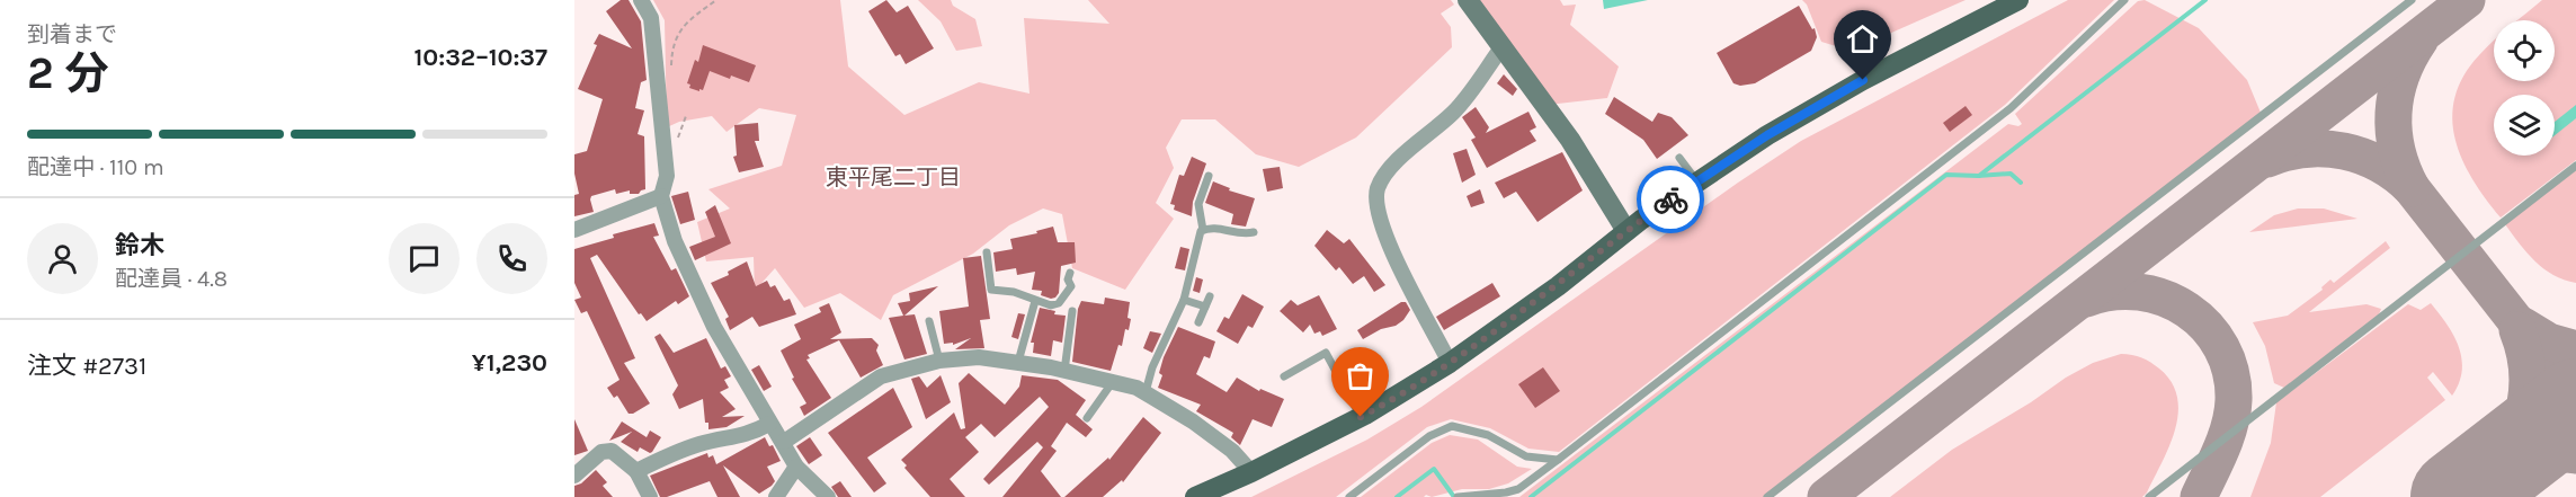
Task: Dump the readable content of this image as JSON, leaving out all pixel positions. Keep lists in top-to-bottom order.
{
  "districts": ["東平尾二丁目"],
  "page": {
    "heading": ["2 分", "到着まで", "10:32–10:37"],
    "panel": [
      "鈴木",
      "配達員 · 4.8",
      "注文 #2731",
      "¥1,230"
    ],
    "bar": "配達中 · 110 m"
  }
}
